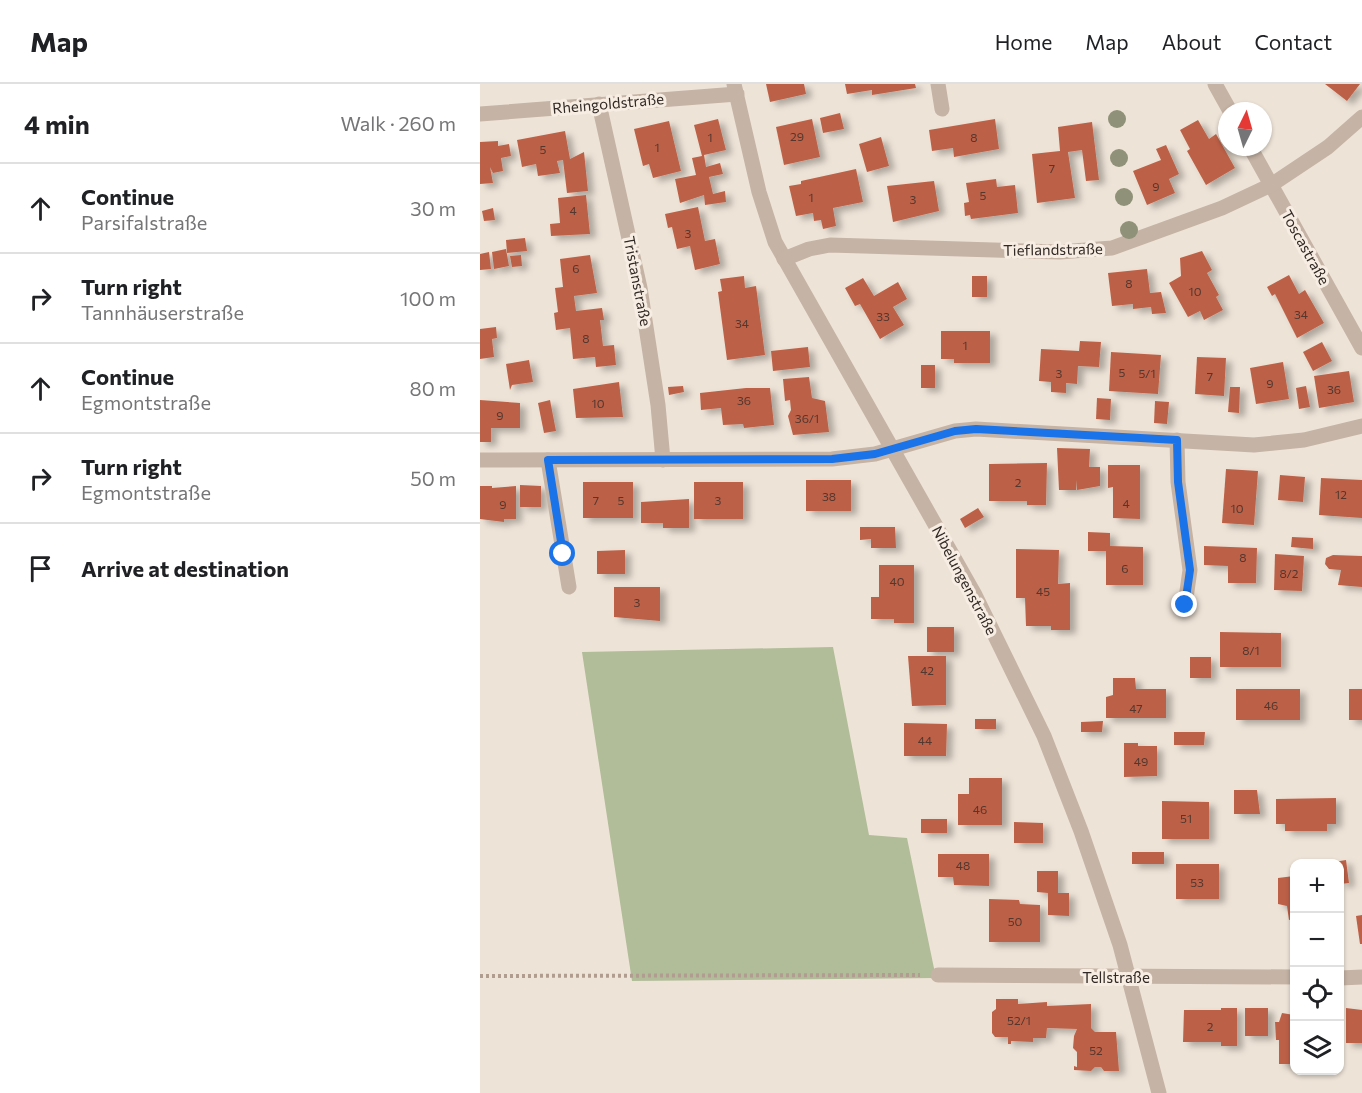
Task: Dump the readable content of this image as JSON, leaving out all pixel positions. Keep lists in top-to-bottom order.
{
  "streets": {
    "street": [
      "Rheingoldstraße",
      "Toscastraße",
      "Tieflandstraße",
      "Tristanstraße",
      "Nibelungenstraße",
      "Tellstraße"
    ]
  },
  "crossings": [
    ["Rheingoldstraße", "Tristanstraße"],
    ["Rheingoldstraße", "Nibelungenstraße"],
    ["Toscastraße", "Tieflandstraße"],
    ["Tieflandstraße", "Nibelungenstraße"],
    ["Nibelungenstraße", "Tellstraße"]
  ],
  "house_numbers": [
    "29",
    "1",
    "8",
    "1",
    "5",
    "7",
    "9",
    "5",
    "1",
    "3",
    "4",
    "3",
    "6",
    "8",
    "10",
    "34",
    "33",
    "34",
    "8",
    "1",
    "5",
    "3",
    "5/1",
    "7",
    "9",
    "36",
    "36",
    "10",
    "9",
    "36/1",
    "2",
    "12",
    "38",
    "7",
    "5",
    "3",
    "4",
    "9",
    "10",
    "8",
    "6",
    "8/2",
    "40",
    "45",
    "3",
    "8/1",
    "42",
    "46",
    "47",
    "44",
    "49",
    "46",
    "51",
    "48",
    "53",
    "50",
    "52/1",
    "2",
    "52"
  ],
  "north": "top",
  "page": {
    "header": "Map",
    "nav": [
      "Home",
      "Map",
      "About",
      "Contact"
    ],
    "heading": ["4 min", "Walk · 260 m"],
    "list": [
      ["Continue", "Parsifalstraße", "30 m"],
      ["Turn right", "Tannhäuserstraße", "100 m"],
      ["Continue", "Egmontstraße", "80 m"],
      ["Turn right", "Egmontstraße", "50 m"],
      "Arrive at destination"
    ],
    "map_buttons": ["+", "−"]
  }
}
